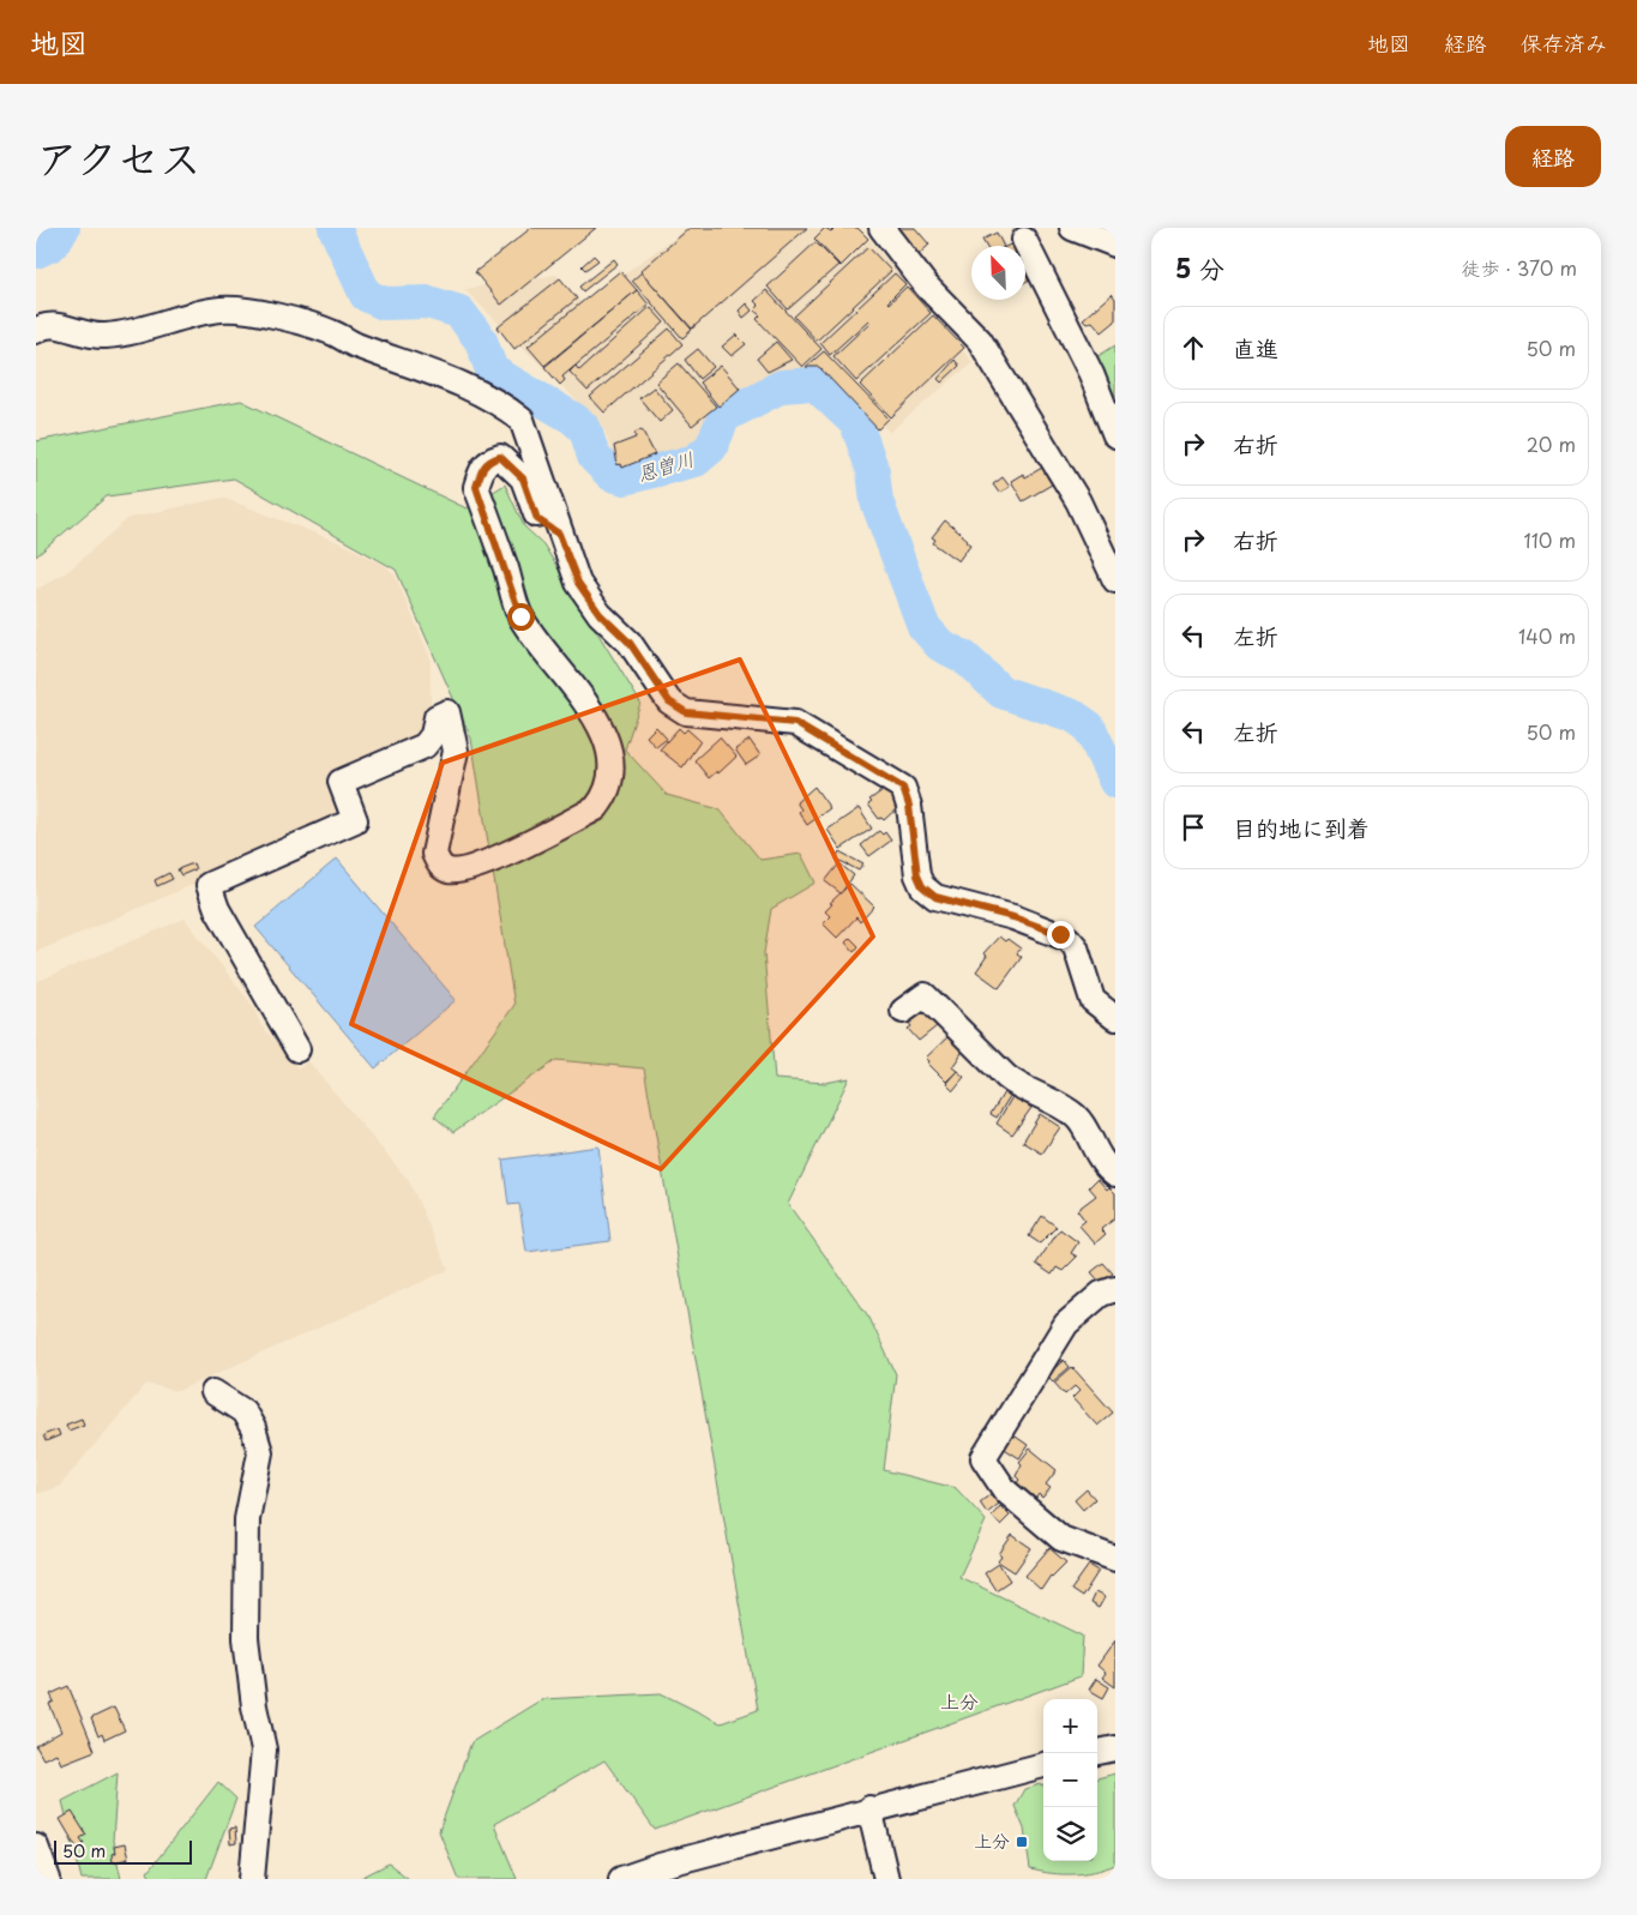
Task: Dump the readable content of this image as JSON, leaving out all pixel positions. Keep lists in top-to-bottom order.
{
  "districts": ["上分"],
  "water": ["恩曽川"],
  "places": {
    "transit": ["上分"]
  },
  "scale_bar": "50 m",
  "north": "top left",
  "page": {
    "header": "地図",
    "nav": ["地図", "経路", "保存済み"],
    "title": "アクセス",
    "buttons": "経路",
    "heading": ["5 分", "徒歩 · 370 m"],
    "list": [
      ["直進", "50 m"],
      ["右折", "20 m"],
      ["右折", "110 m"],
      ["左折", "140 m"],
      ["左折", "50 m"],
      "目的地に到着"
    ],
    "map_buttons": ["+", "−"],
    "scale": "50 m"
  }
}
